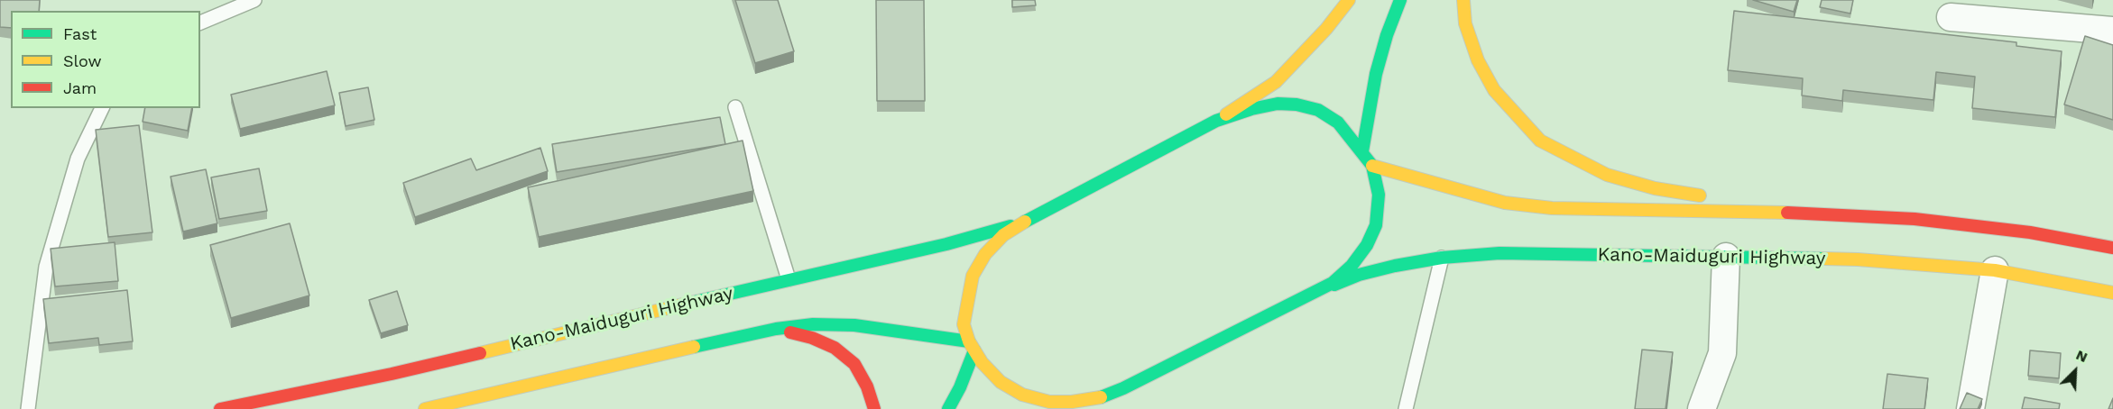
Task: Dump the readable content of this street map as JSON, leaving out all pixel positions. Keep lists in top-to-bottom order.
{
  "streets": {
    "main road": ["Kano-Maiduguri Highway"]
  },
  "legend": ["Fast", "Slow", "Jam"],
  "north": "top right"
}
